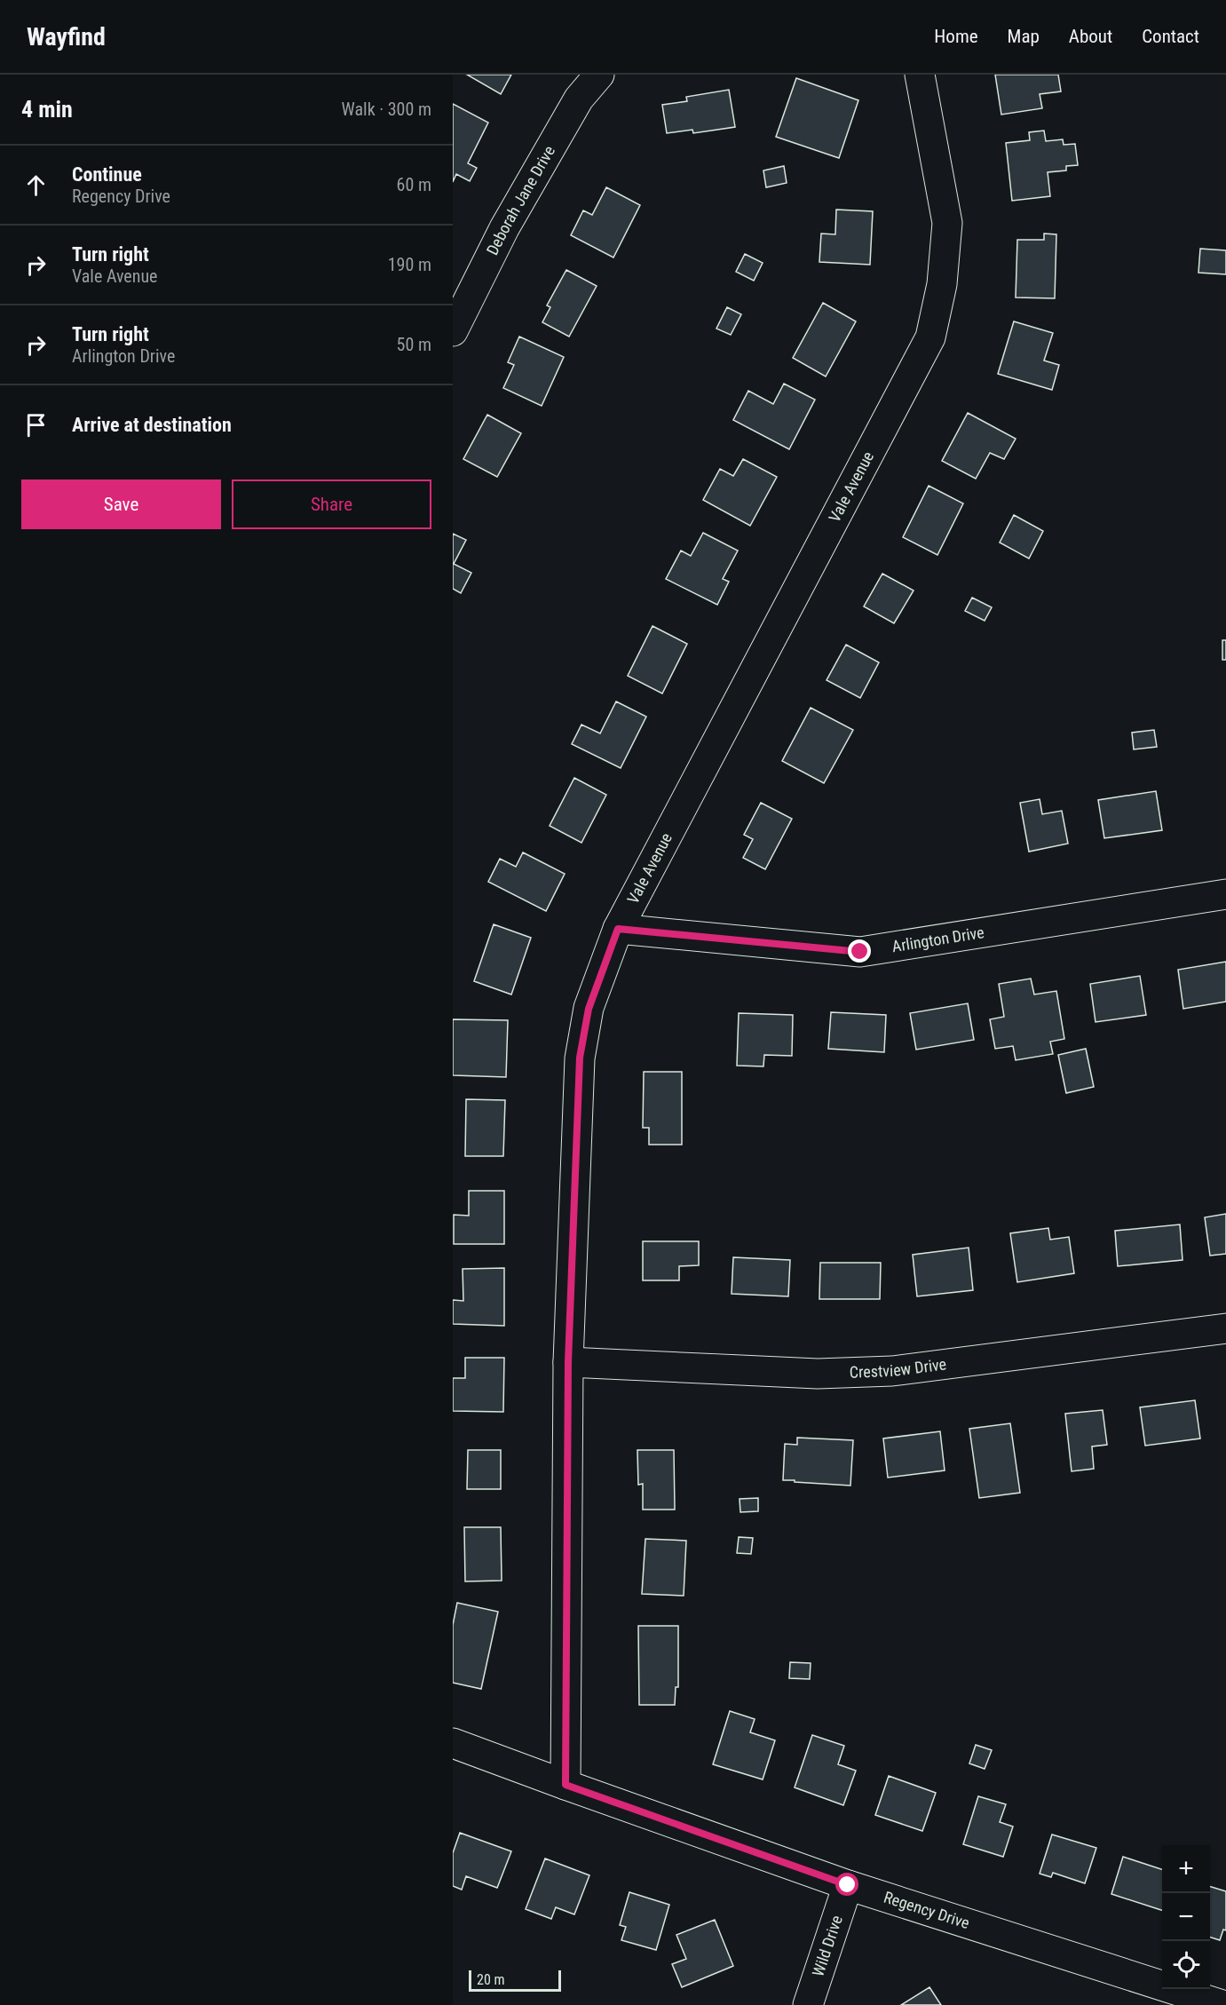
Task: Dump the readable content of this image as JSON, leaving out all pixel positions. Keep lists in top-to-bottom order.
{
  "streets": {
    "street": [
      "Deborah Jane Drive",
      "Vale Avenue",
      "Arlington Drive",
      "Crestview Drive",
      "Regency Drive",
      "Wild Drive"
    ]
  },
  "crossings": [
    ["Vale Avenue", "Arlington Drive"],
    ["Vale Avenue", "Crestview Drive"],
    ["Vale Avenue", "Regency Drive"],
    ["Regency Drive", "Wild Drive"]
  ],
  "scale_bar": "20 m",
  "page": {
    "header": "Wayfind",
    "nav": [
      "Home",
      "Map",
      "About",
      "Contact"
    ],
    "heading": ["4 min", "Walk · 300 m"],
    "list": [
      ["Continue", "Regency Drive", "60 m"],
      ["Turn right", "Vale Avenue", "190 m"],
      ["Turn right", "Arlington Drive", "50 m"],
      "Arrive at destination"
    ],
    "buttons": ["Save", "Share"],
    "map_buttons": ["+", "−"],
    "scale": "20 m"
  }
}
